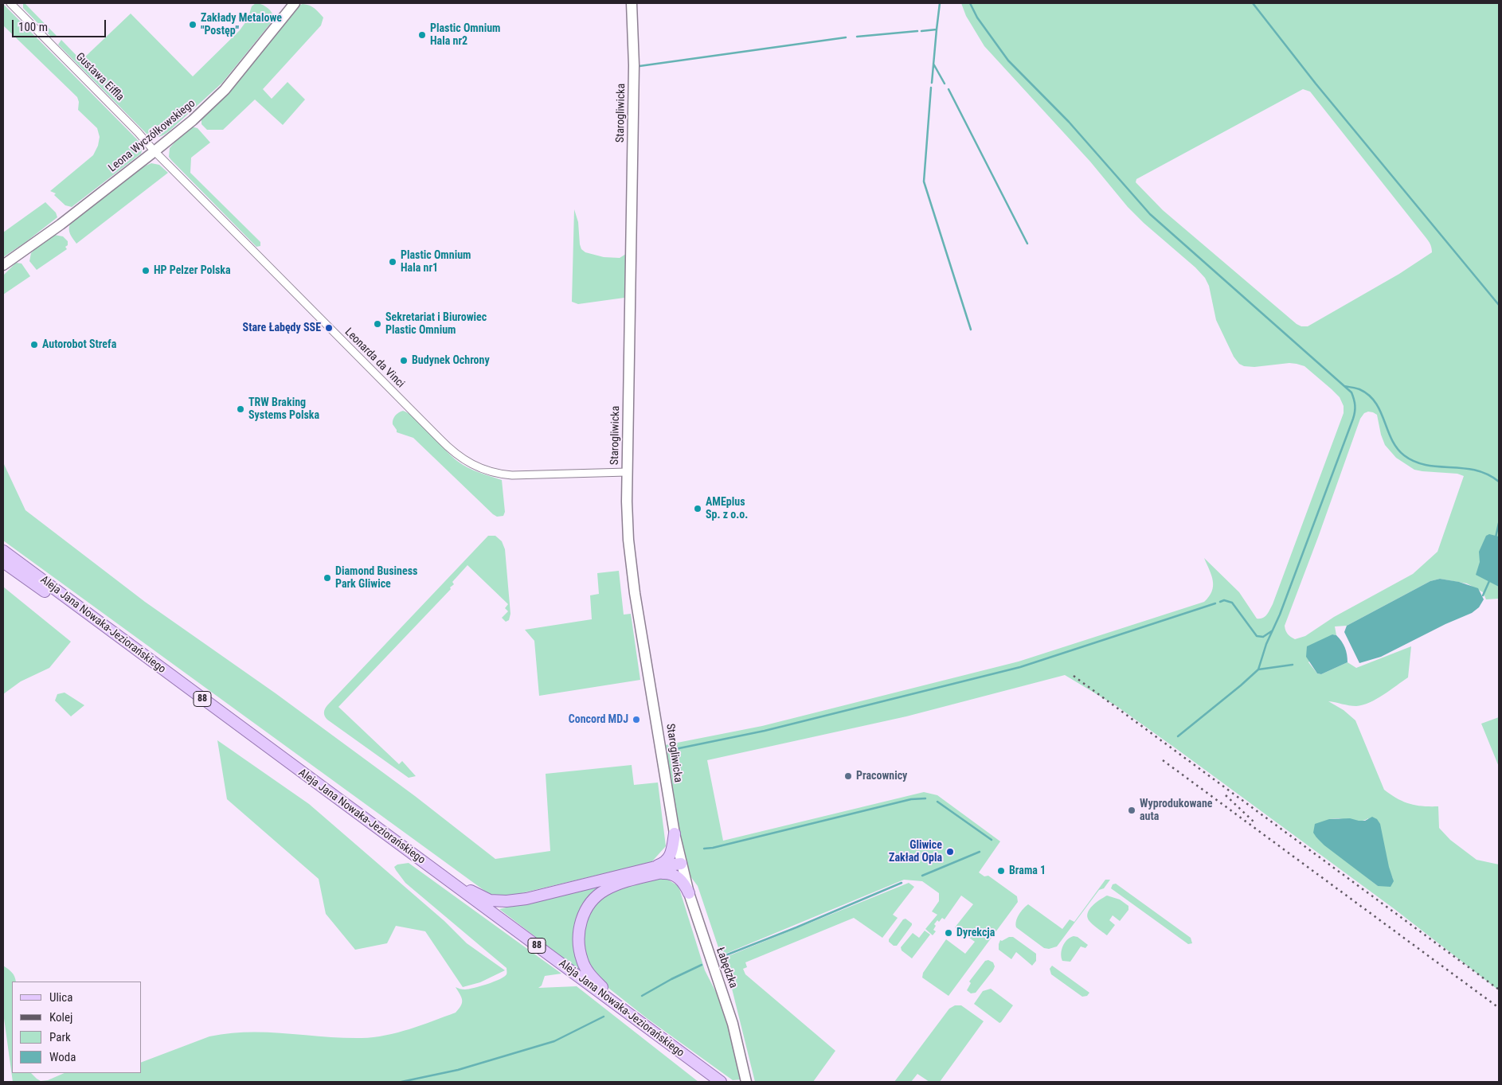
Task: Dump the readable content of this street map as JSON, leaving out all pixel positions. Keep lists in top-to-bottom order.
{
  "streets": {
    "main road": ["Aleja Jana Nowaka-Jeziorańskiego", "88"],
    "street": [
      "Gustawa Eiffla",
      "Starogliwicka",
      "Leona Wyczółkowskiego",
      "Leonarda da Vinci",
      "Łabędzka"
    ]
  },
  "crossings": [
    ["Gustawa Eiffla", "Leona Wyczółkowskiego"],
    ["Gustawa Eiffla", "Leonarda da Vinci"],
    ["Starogliwicka", "Leonarda da Vinci"],
    ["Starogliwicka", "Łabędzka"],
    ["Leona Wyczółkowskiego", "Leonarda da Vinci"]
  ],
  "places": [
    "Zakłady Metalowe \"Postęp\"",
    "Plastic Omnium Hala nr2",
    "Plastic Omnium Hala nr1",
    "HP Pelzer Polska",
    "Sekretariat i Biurowiec Plastic Omnium",
    "Stare Łabędy SSE",
    "Autorobot Strefa",
    "Budynek Ochrony",
    "TRW Braking Systems Polska",
    "AMEplus Sp. z o.o.",
    "Diamond Business Park Gliwice",
    "Concord MDJ",
    "Pracownicy",
    "Wyprodukowane auta",
    "Gliwice Zakład Opla",
    "Brama 1",
    "Dyrekcja"
  ],
  "legend": [
    "Ulica",
    "Kolej",
    "Park",
    "Woda"
  ],
  "scale_bar": "100 m"
}
